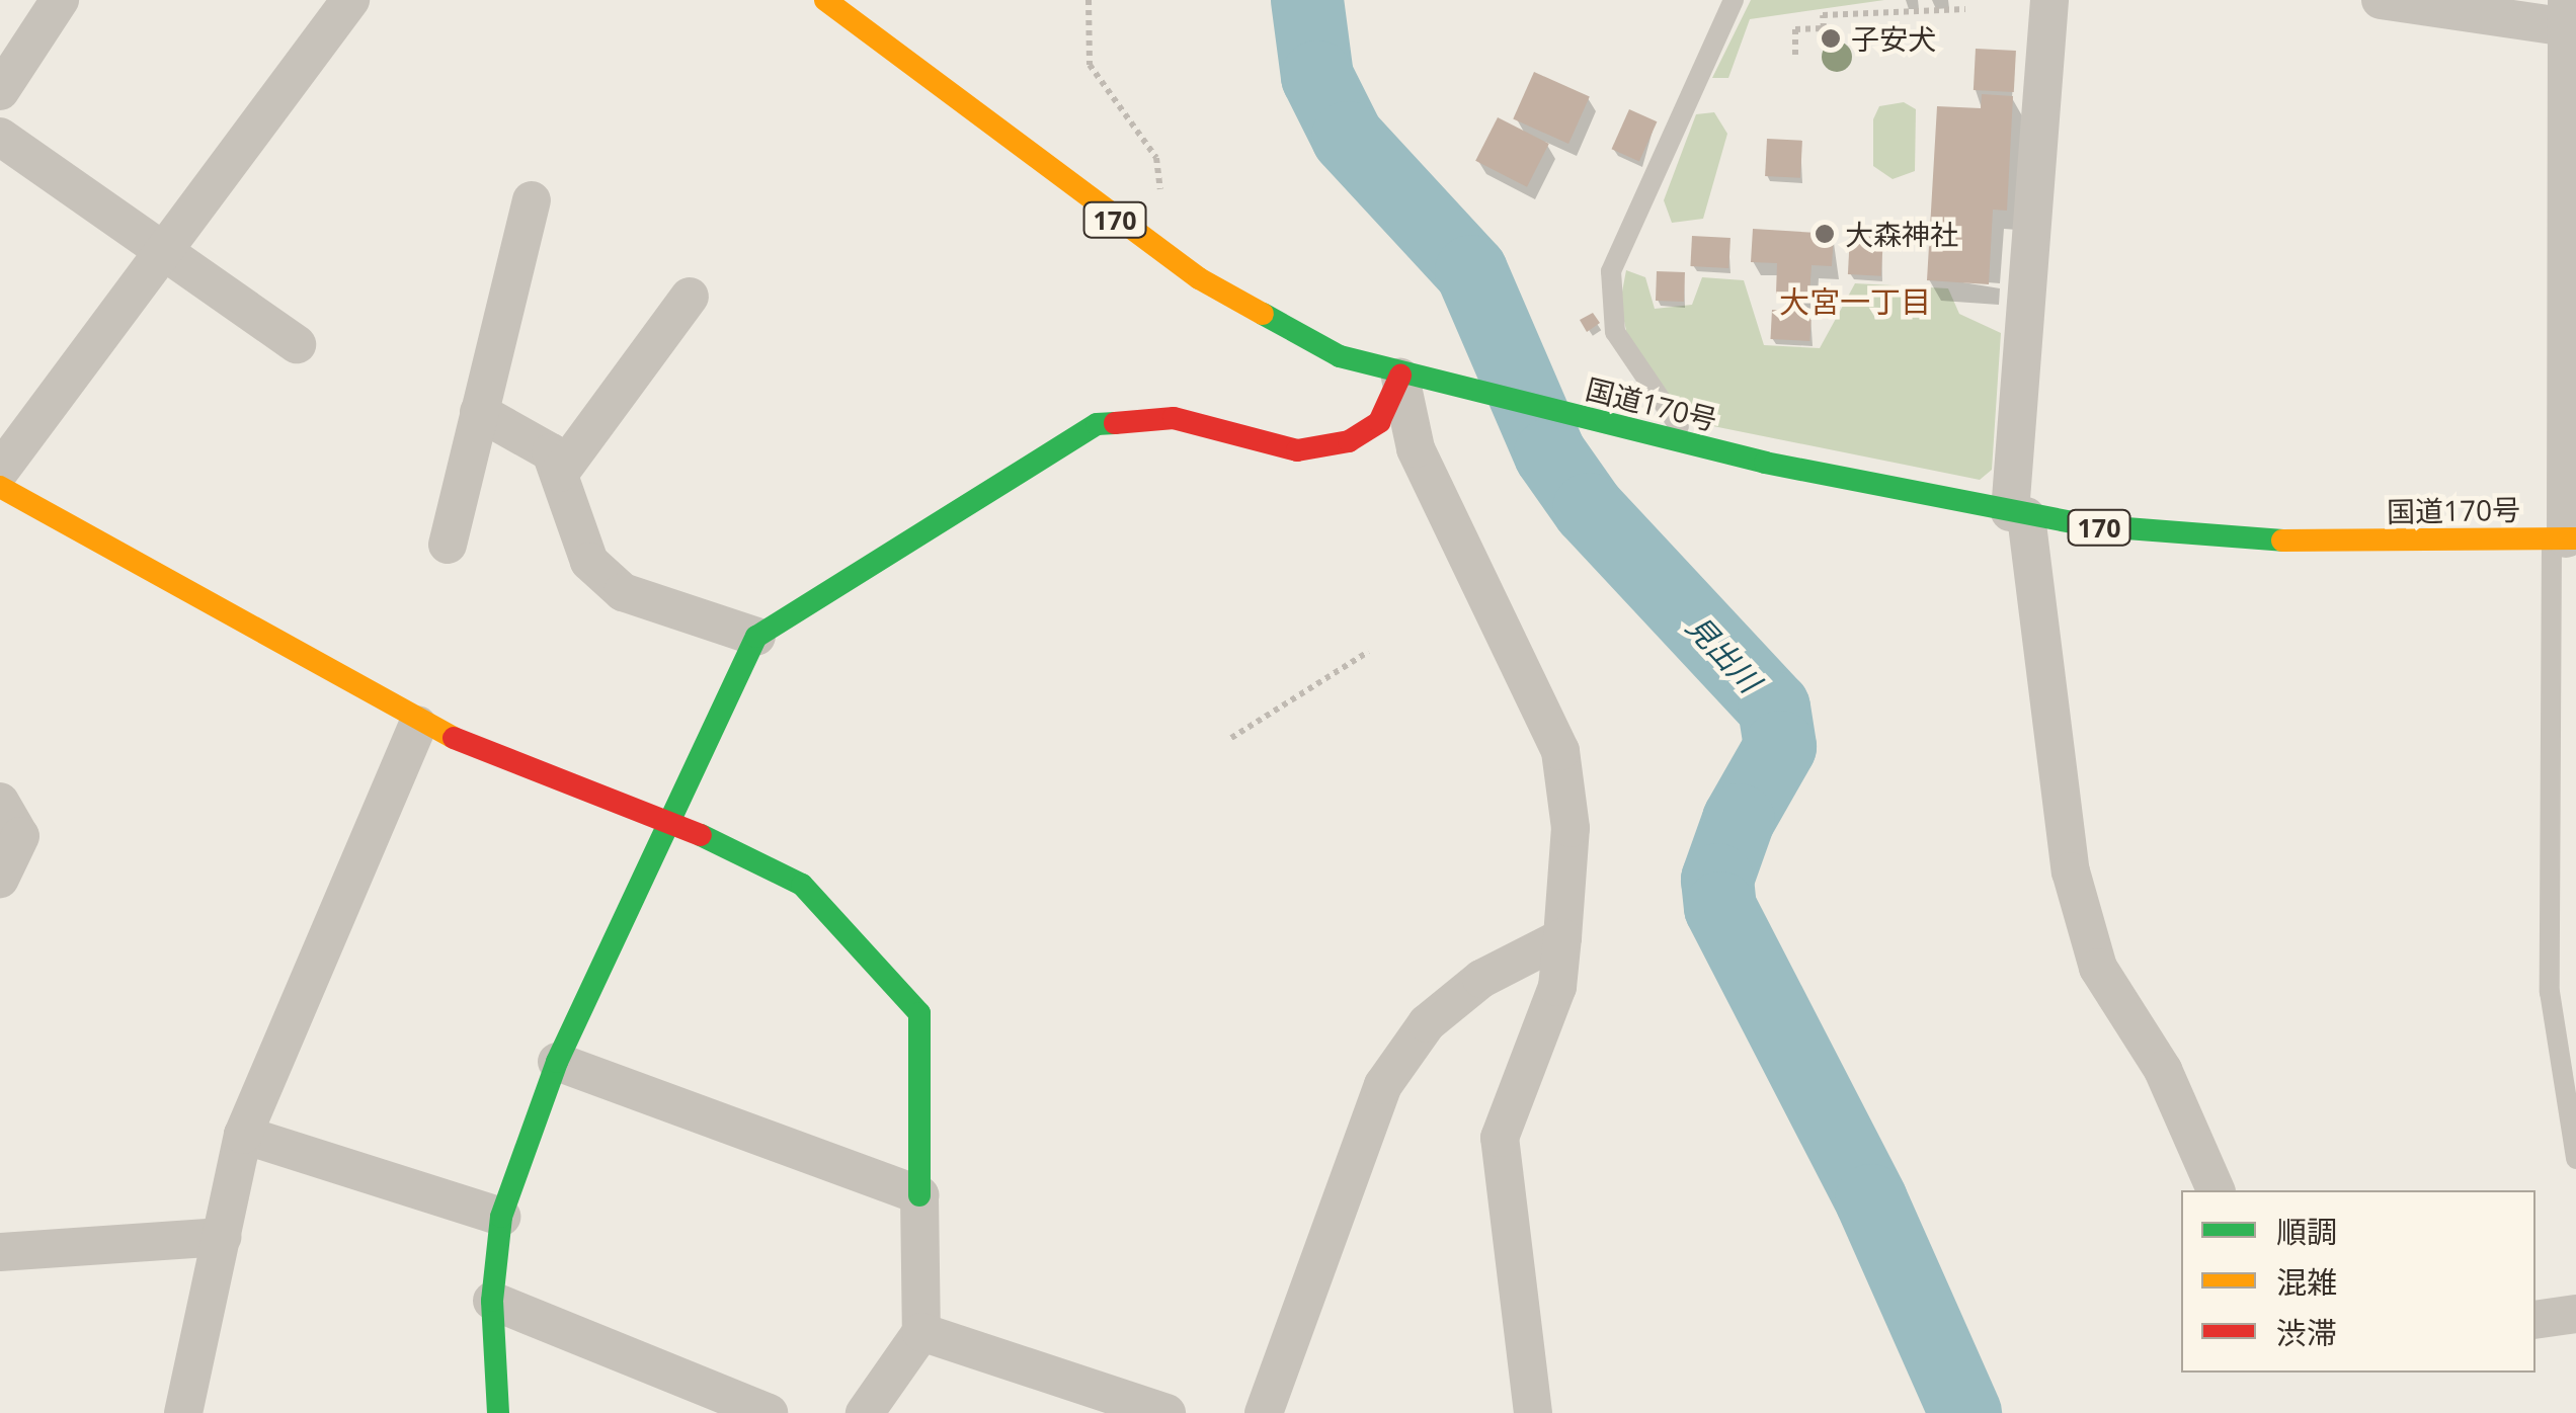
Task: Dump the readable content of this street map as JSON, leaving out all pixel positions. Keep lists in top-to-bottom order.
{
  "streets": {
    "main road": ["170", "国道170号"]
  },
  "districts": ["大宮一丁目"],
  "water": ["見出川"],
  "places": ["子安犬", "大森神社"],
  "legend": ["順調", "混雑", "渋滞"]
}
